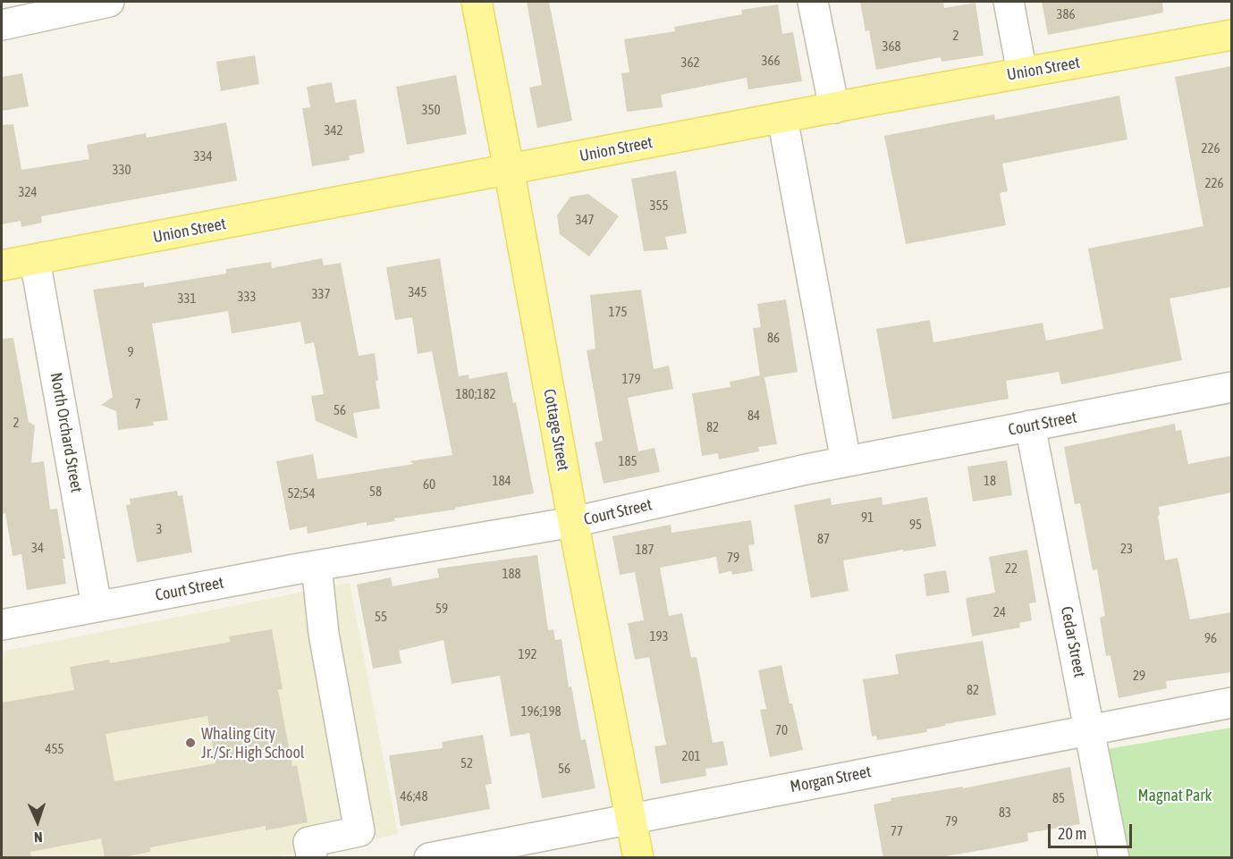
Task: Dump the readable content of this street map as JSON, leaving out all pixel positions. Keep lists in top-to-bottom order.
{
  "streets": {
    "main road": ["Union Street", "Cottage Street"],
    "street": [
      "Court Street",
      "North Orchard Street",
      "Cedar Street",
      "Morgan Street"
    ]
  },
  "crossings": [
    ["Union Street", "Cottage Street"],
    ["Union Street", "North Orchard Street"],
    ["Court Street", "Cottage Street"],
    ["Court Street", "North Orchard Street"],
    ["Court Street", "Cedar Street"],
    ["Cottage Street", "Morgan Street"],
    ["Cedar Street", "Morgan Street"]
  ],
  "parks": ["Magnat Park"],
  "places": ["Whaling City Jr./Sr. High School"],
  "house_numbers": [
    "386",
    "2",
    "368",
    "366",
    "362",
    "350",
    "342",
    "226",
    "334",
    "330",
    "226",
    "324",
    "355",
    "347",
    "345",
    "337",
    "333",
    "331",
    "175",
    "86",
    "9",
    "179",
    "180;182",
    "7",
    "56",
    "84",
    "2",
    "82",
    "185",
    "184",
    "18",
    "60",
    "58",
    "52;54",
    "91",
    "95",
    "3",
    "87",
    "34",
    "23",
    "187",
    "79",
    "22",
    "188",
    "59",
    "24",
    "55",
    "193",
    "96",
    "192",
    "29",
    "82",
    "196;198",
    "70",
    "455",
    "201",
    "52",
    "56",
    "46;48",
    "85",
    "83",
    "79",
    "77"
  ],
  "scale_bar": "20 m",
  "north": "bottom"
}
